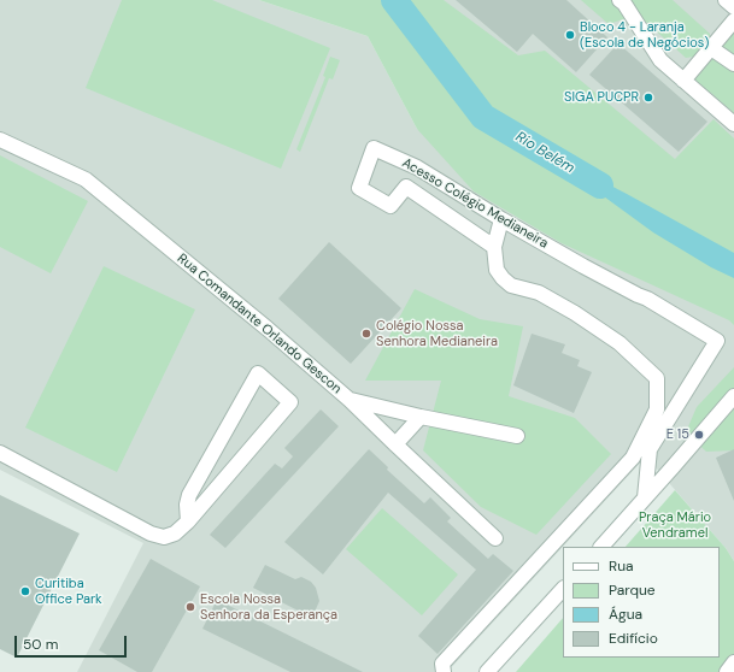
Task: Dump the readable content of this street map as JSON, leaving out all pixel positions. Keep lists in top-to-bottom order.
{
  "streets": {
    "street": ["Acesso Colégio Medianeira", "Rua Comandante Orlando Gescon"]
  },
  "water": ["Rio Belém"],
  "parks": ["Praça Mário Vendramel"],
  "places": [
    "Bloco 4 - Laranja (Escola de Negócios)",
    "SIGA PUCPR",
    "Colégio Nossa Senhora Medianeira",
    "E 15",
    "Curitiba Office Park",
    "Escola Nossa Senhora da Esperança"
  ],
  "legend": [
    "Rua",
    "Parque",
    "Água",
    "Edifício"
  ],
  "scale_bar": "50 m"
}
